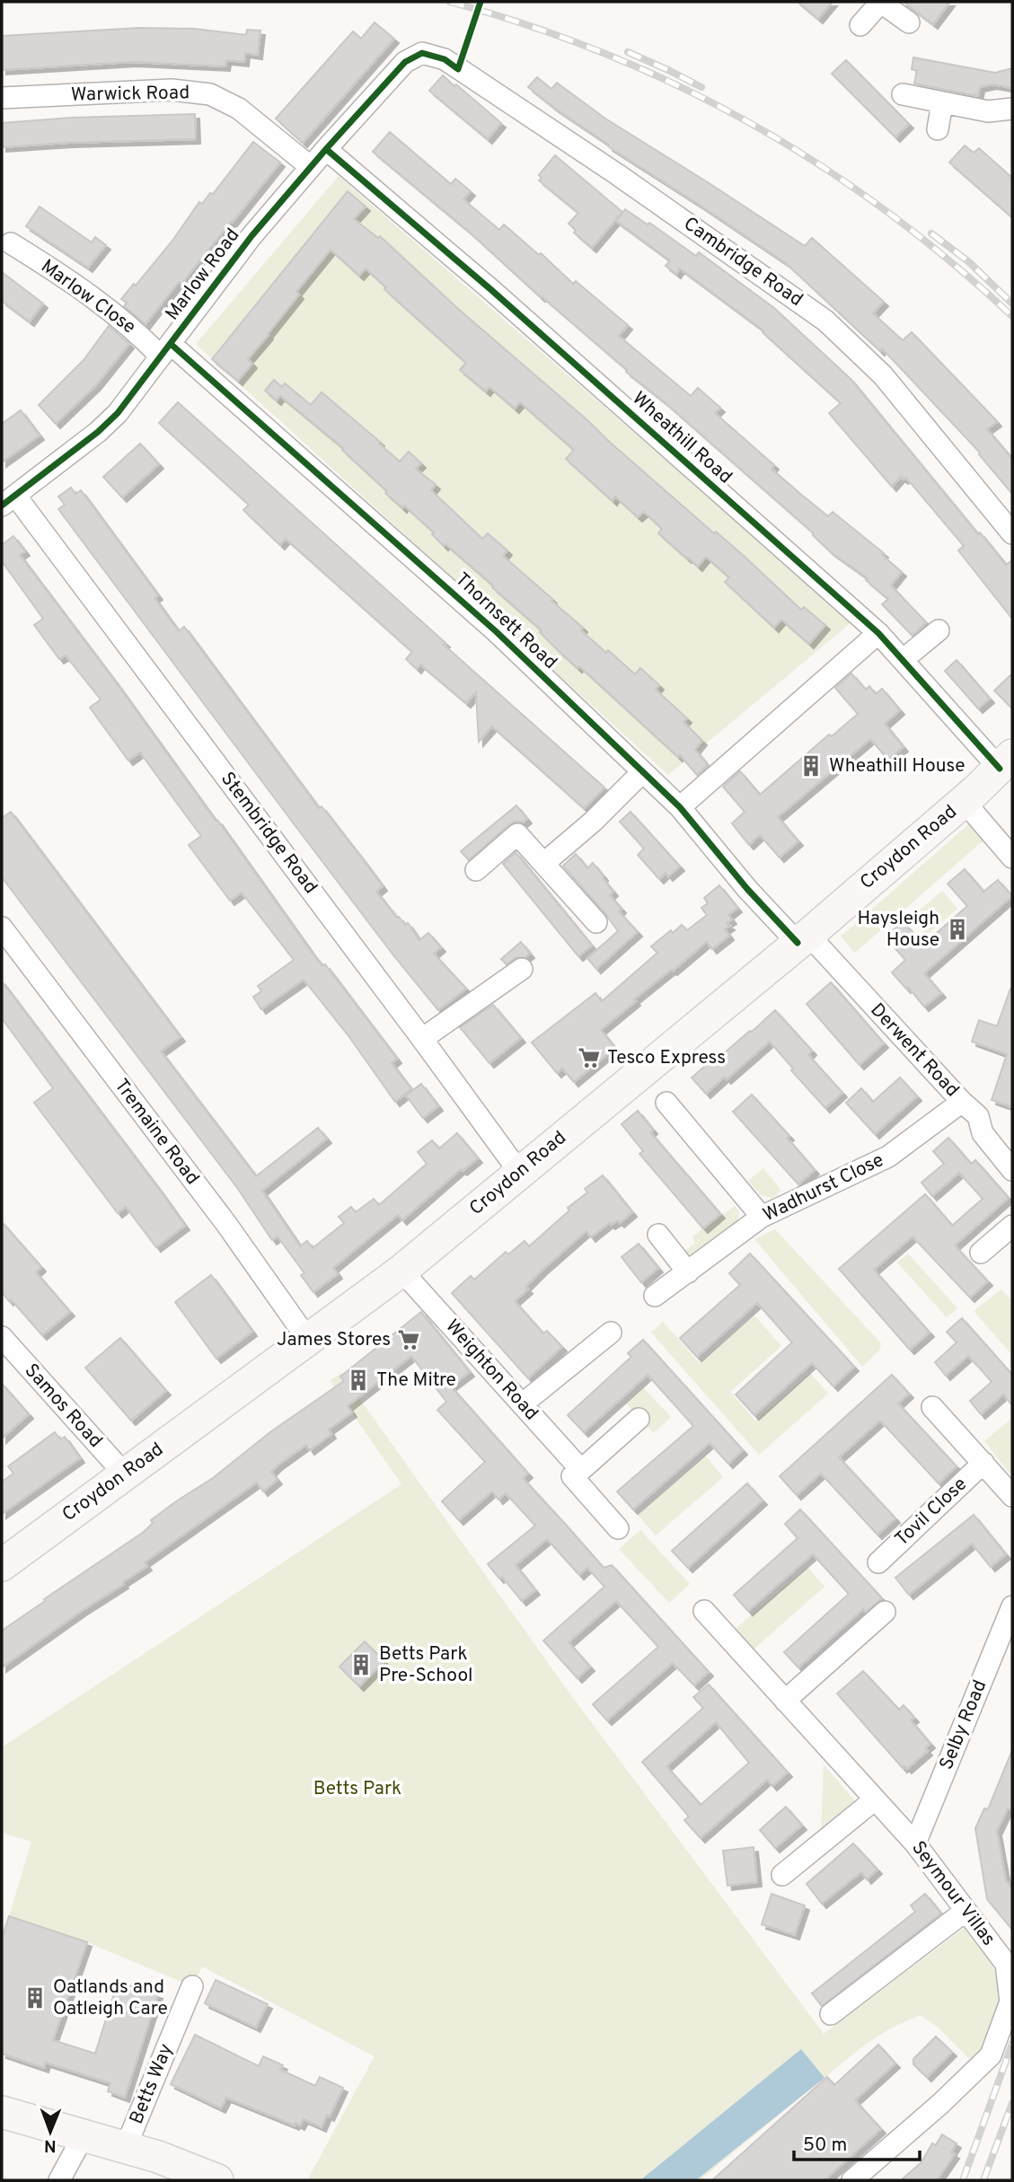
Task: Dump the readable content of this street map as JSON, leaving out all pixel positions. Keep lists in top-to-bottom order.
{
  "streets": {
    "main road": ["Croydon Road"],
    "street": [
      "Warwick Road",
      "Cambridge Road",
      "Marlow Road",
      "Marlow Close",
      "Wheathill Road",
      "Thornsett Road",
      "Stembridge Road",
      "Derwent Road",
      "Tremaine Road",
      "Wadhurst Close",
      "Weighton Road",
      "Samos Road",
      "Tovil Close",
      "Selby Road",
      "Seymour Villas",
      "Betts Way"
    ]
  },
  "crossings": [
    ["Warwick Road", "Marlow Road"],
    ["Cambridge Road", "Marlow Road"],
    ["Marlow Road", "Marlow Close"],
    ["Marlow Road", "Wheathill Road"],
    ["Marlow Road", "Thornsett Road"],
    ["Marlow Road", "Stembridge Road"],
    ["Marlow Close", "Thornsett Road"],
    ["Wheathill Road", "Croydon Road"],
    ["Thornsett Road", "Croydon Road"],
    ["Thornsett Road", "Derwent Road"],
    ["Stembridge Road", "Croydon Road"],
    ["Croydon Road", "Derwent Road"],
    ["Croydon Road", "Tremaine Road"],
    ["Croydon Road", "Weighton Road"],
    ["Croydon Road", "Samos Road"],
    ["Derwent Road", "Wadhurst Close"],
    ["Selby Road", "Seymour Villas"]
  ],
  "parks": ["Betts Park"],
  "places": {
    "building": [
      "Wheathill House",
      "Haysleigh House",
      "The Mitre",
      "Betts Park Pre-School",
      "Oatlands and Oatleigh Care"
    ],
    "supermarket": ["Tesco Express", "James Stores"]
  },
  "scale_bar": "50 m",
  "north": "bottom"
}
